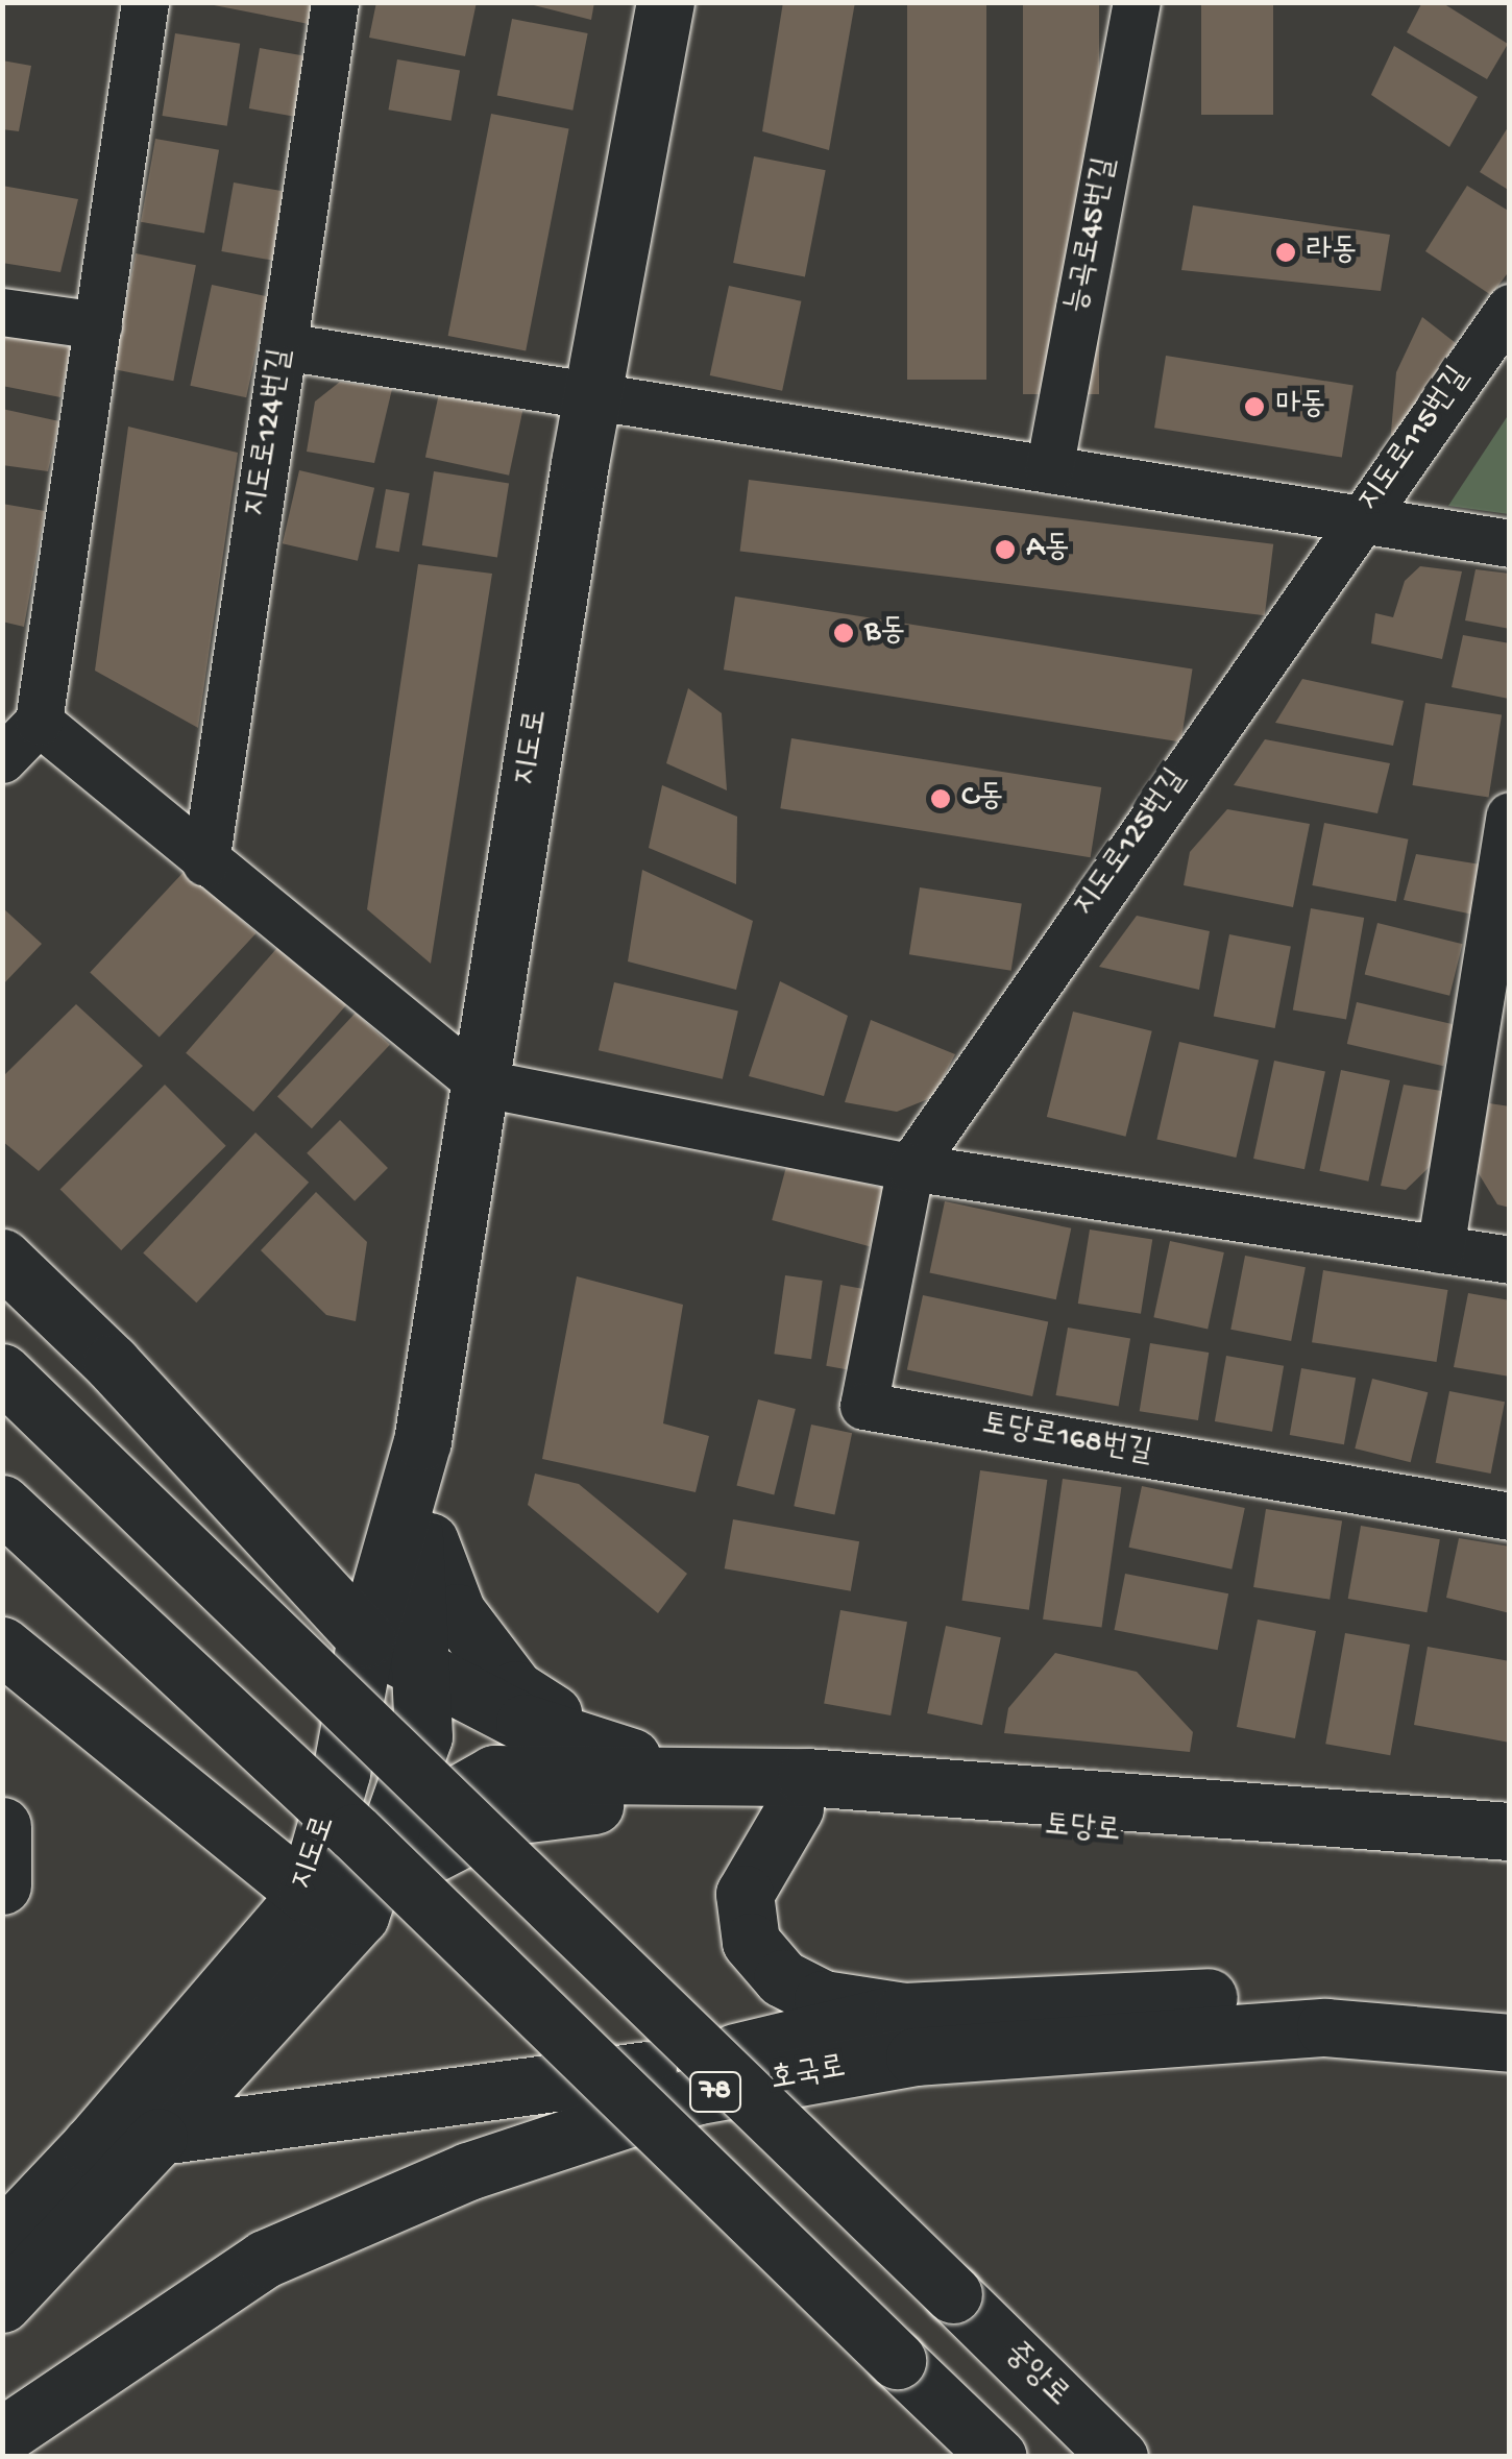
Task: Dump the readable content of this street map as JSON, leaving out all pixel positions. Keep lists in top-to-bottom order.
{
  "streets": {
    "main road": [
      "지도로",
      "토당로",
      "호국로",
      "78",
      "중앙로"
    ],
    "street": [
      "능곡로45번길",
      "지도로124번길",
      "지도로115번길",
      "지도로125번길",
      "토당로168번길"
    ]
  },
  "crossings": [
    ["지도로115번길", "지도로125번길"],
    ["지도로", "토당로"],
    ["지도로", "호국로"],
    ["지도로125번길", "토당로168번길"]
  ],
  "places": [
    "라동",
    "마동",
    "A동",
    "B동",
    "C동"
  ]
}
